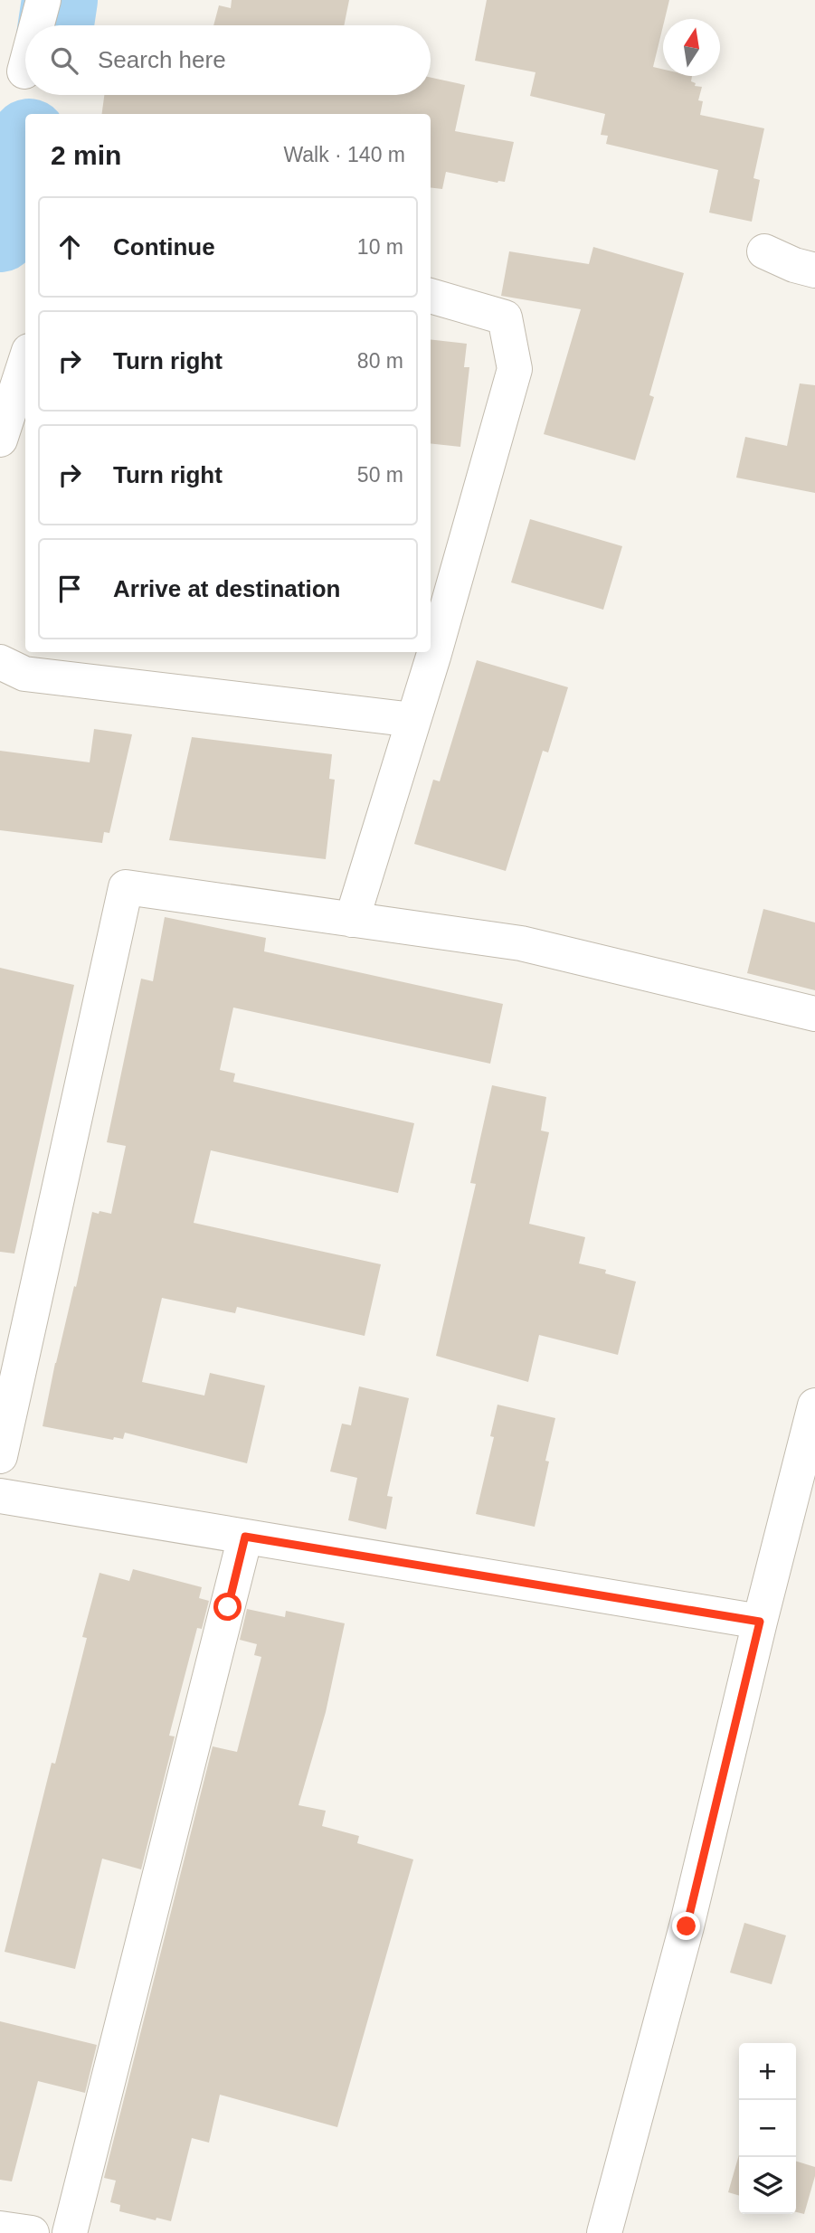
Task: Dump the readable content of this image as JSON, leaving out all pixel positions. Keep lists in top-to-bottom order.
{
  "north": "top",
  "page": {
    "search": "Search here",
    "heading": ["2 min", "Walk · 140 m"],
    "list": [
      ["Continue", "10 m"],
      ["Turn right", "80 m"],
      ["Turn right", "50 m"],
      "Arrive at destination"
    ],
    "map_buttons": ["+", "−"]
  }
}
